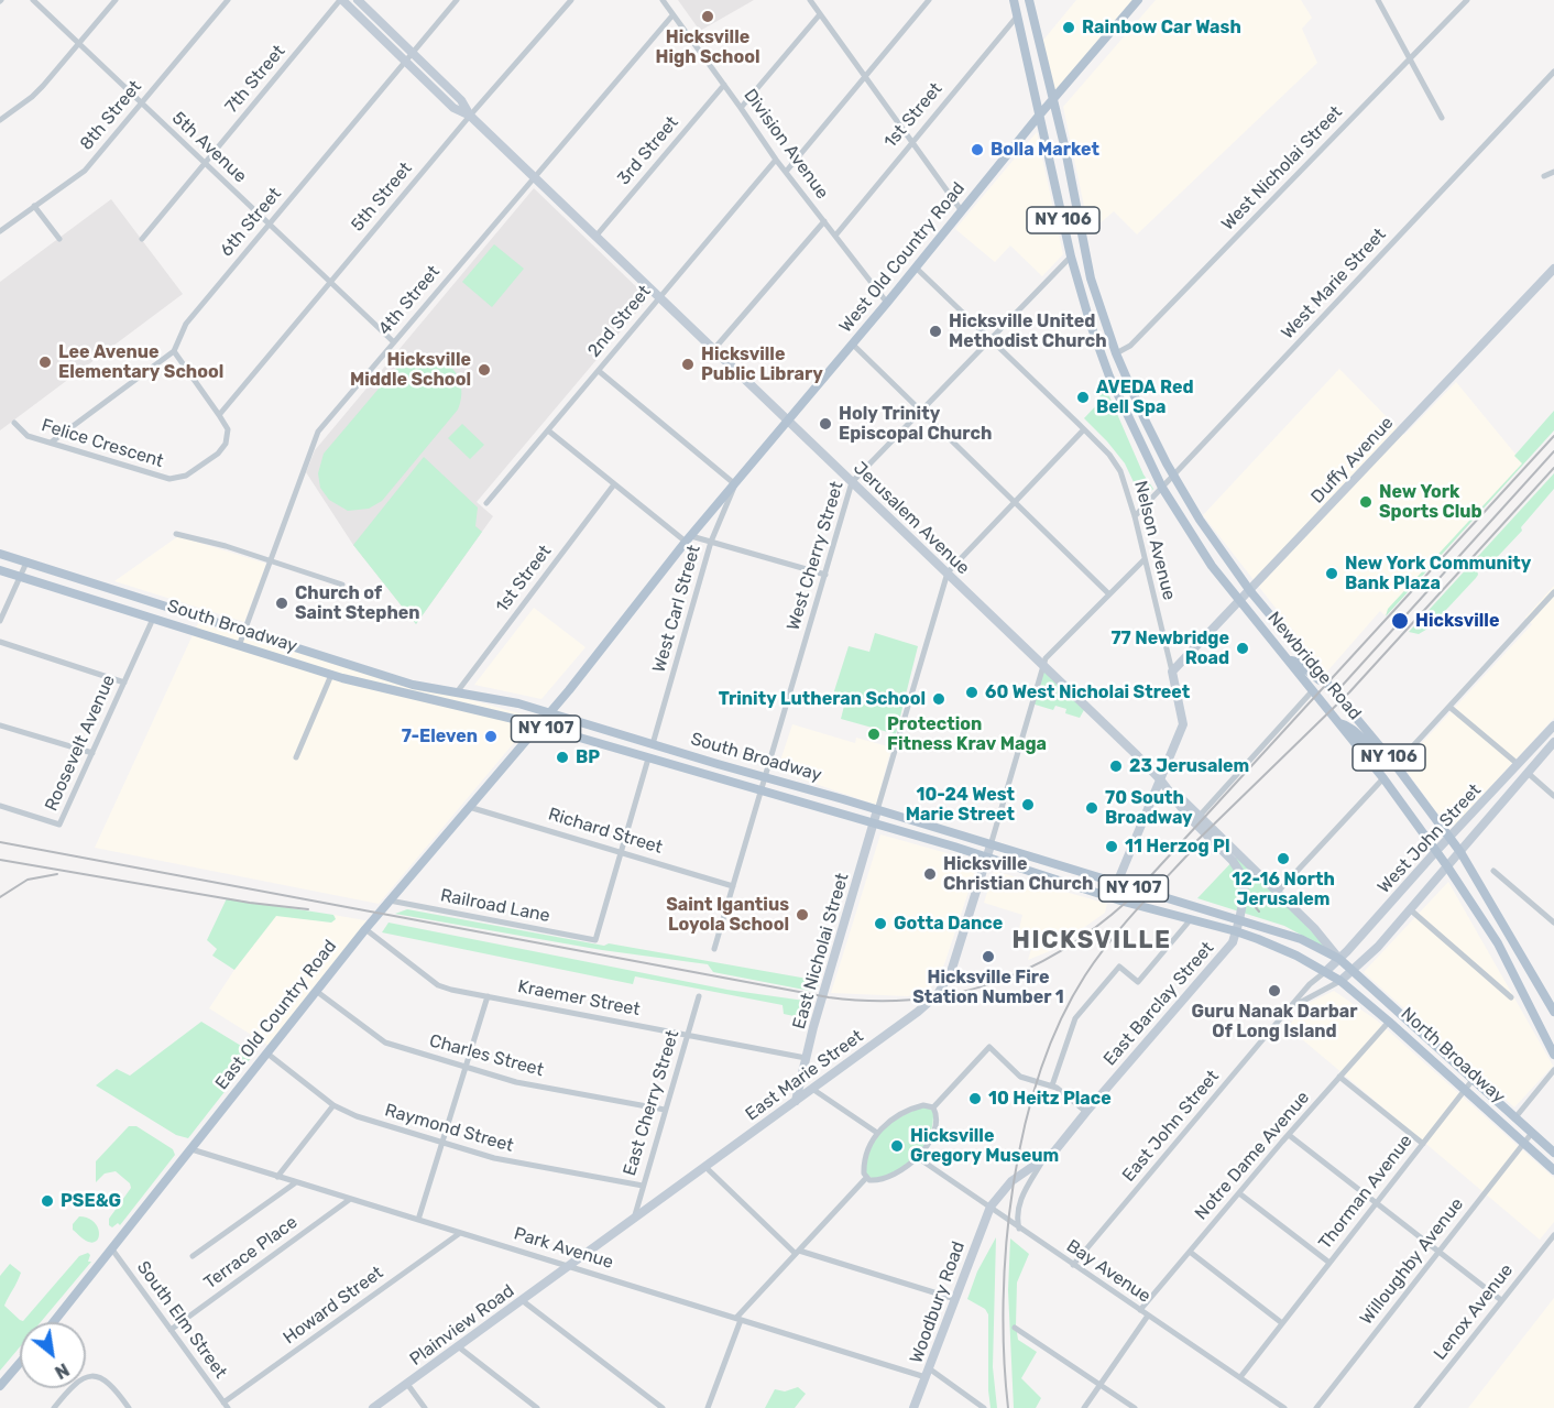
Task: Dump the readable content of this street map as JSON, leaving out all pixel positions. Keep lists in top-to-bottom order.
{
  "streets": {
    "main road": [
      "NY 106",
      "West Old Country Road",
      "Duffy Avenue",
      "Jerusalem Avenue",
      "Nelson Avenue",
      "South Broadway",
      "Newbridge Road",
      "NY 107",
      "West John Street",
      "East Nicholai Street",
      "East Barclay Street",
      "East Old Country Road",
      "North Broadway",
      "East Marie Street",
      "Woodbury Road",
      "Plainview Road"
    ],
    "street": [
      "7th Street",
      "8th Street",
      "1st Street",
      "Division Avenue",
      "5th Avenue",
      "3rd Street",
      "West Nicholai Street",
      "5th Street",
      "6th Street",
      "West Marie Street",
      "4th Street",
      "2nd Street",
      "Felice Crescent",
      "West Cherry Street",
      "West Carl Street",
      "Roosevelt Avenue",
      "Richard Street",
      "Railroad Lane",
      "Kraemer Street",
      "Charles Street",
      "East Cherry Street",
      "East John Street",
      "Raymond Street",
      "Notre Dame Avenue",
      "Thorman Avenue",
      "Park Avenue",
      "Terrace Place",
      "Willoughby Avenue",
      "Bay Avenue",
      "Howard Street",
      "Lenox Avenue",
      "South Elm Street"
    ]
  },
  "crossings": [
    ["7th Street", "5th Avenue"],
    ["7th Street", "Jerusalem Avenue"],
    ["8th Street", "5th Avenue"],
    ["1st Street", "Division Avenue"],
    ["1st Street", "NY 106"],
    ["1st Street", "South Broadway"],
    ["Division Avenue", "3rd Street"],
    ["Division Avenue", "West Old Country Road"],
    ["Division Avenue", "4th Street"],
    ["Division Avenue", "2nd Street"],
    ["5th Avenue", "5th Street"],
    ["5th Avenue", "6th Street"],
    ["5th Avenue", "4th Street"],
    ["3rd Street", "Jerusalem Avenue"],
    ["West Nicholai Street", "NY 106"],
    ["5th Street", "Felice Crescent"],
    ["5th Street", "Jerusalem Avenue"],
    ["NY 106", "West Old Country Road"],
    ["NY 106", "West Marie Street"],
    ["NY 106", "Duffy Avenue"],
    ["NY 106", "West Cherry Street"],
    ["NY 106", "Newbridge Road"],
    ["NY 106", "West John Street"],
    ["6th Street", "Felice Crescent"],
    ["6th Street", "Jerusalem Avenue"],
    ["West Old Country Road", "Jerusalem Avenue"],
    ["West Old Country Road", "Nelson Avenue"],
    ["West Old Country Road", "West Carl Street"],
    ["West Old Country Road", "South Broadway"],
    ["West Old Country Road", "East Old Country Road"],
    ["West Marie Street", "Nelson Avenue"],
    ["West Marie Street", "Newbridge Road"],
    ["4th Street", "Jerusalem Avenue"],
    ["4th Street", "South Broadway"],
    ["2nd Street", "Jerusalem Avenue"],
    ["Duffy Avenue", "Nelson Avenue"],
    ["Duffy Avenue", "Newbridge Road"],
    ["Jerusalem Avenue", "Nelson Avenue"],
    ["Jerusalem Avenue", "West Cherry Street"],
    ["Jerusalem Avenue", "South Broadway"],
    ["Jerusalem Avenue", "West John Street"],
    ["Jerusalem Avenue", "East Barclay Street"],
    ["Jerusalem Avenue", "North Broadway"],
    ["Nelson Avenue", "West Cherry Street"],
    ["Nelson Avenue", "South Broadway"],
    ["West Cherry Street", "South Broadway"],
    ["West Carl Street", "South Broadway"],
    ["South Broadway", "NY 107"],
    ["South Broadway", "Roosevelt Avenue"],
    ["South Broadway", "West John Street"],
    ["South Broadway", "East Nicholai Street"],
    ["South Broadway", "East Barclay Street"],
    ["South Broadway", "East Old Country Road"],
    ["South Broadway", "North Broadway"],
    ["South Broadway", "East Marie Street"],
    ["South Broadway", "East John Street"],
    ["Newbridge Road", "West John Street"],
    ["NY 107", "Roosevelt Avenue"],
    ["Richard Street", "Railroad Lane"],
    ["Richard Street", "East Old Country Road"],
    ["West John Street", "North Broadway"],
    ["West John Street", "East John Street"],
    ["Railroad Lane", "East Old Country Road"],
    ["East Nicholai Street", "Kraemer Street"],
    ["East Nicholai Street", "East Marie Street"],
    ["Kraemer Street", "East Old Country Road"],
    ["Kraemer Street", "East Cherry Street"],
    ["East Barclay Street", "Bay Avenue"],
    ["East Barclay Street", "Woodbury Road"],
    ["East Old Country Road", "Charles Street"],
    ["East Old Country Road", "Raymond Street"],
    ["East Old Country Road", "Park Avenue"],
    ["East Old Country Road", "South Elm Street"],
    ["Charles Street", "East Cherry Street"],
    ["North Broadway", "East John Street"],
    ["North Broadway", "Notre Dame Avenue"],
    ["North Broadway", "Thorman Avenue"],
    ["North Broadway", "Willoughby Avenue"],
    ["East Marie Street", "East Cherry Street"],
    ["East Marie Street", "Park Avenue"],
    ["East Marie Street", "Plainview Road"],
    ["East Cherry Street", "Raymond Street"],
    ["East John Street", "Bay Avenue"],
    ["Notre Dame Avenue", "Bay Avenue"],
    ["Thorman Avenue", "Bay Avenue"],
    ["Park Avenue", "Terrace Place"],
    ["Park Avenue", "Woodbury Road"],
    ["Park Avenue", "Howard Street"],
    ["Park Avenue", "Plainview Road"],
    ["Terrace Place", "South Elm Street"],
    ["Bay Avenue", "Woodbury Road"],
    ["Howard Street", "South Elm Street"]
  ],
  "districts": ["HICKSVILLE"],
  "places": [
    "Hicksville High School",
    "Rainbow Car Wash",
    "Bolla Market",
    "Hicksville United Methodist Church",
    "Lee Avenue Elementary School",
    "Hicksville Public Library",
    "Hicksville Middle School",
    "AVEDA Red Bell Spa",
    "Holy Trinity Episcopal Church",
    "New York Sports Club",
    "New York Community Bank Plaza",
    "Church of Saint Stephen",
    "Hicksville",
    "77 Newbridge Road",
    "60 West Nicholai Street",
    "Trinity Lutheran School",
    "Protection Fitness Krav Maga",
    "7-Eleven",
    "BP",
    "23 Jerusalem",
    "10-24 West Marie Street",
    "70 South Broadway",
    "11 Herzog Pl",
    "12-16 North Jerusalem",
    "Hicksville Christian Church",
    "Saint Igantius Loyola School",
    "Gotta Dance",
    "Hicksville Fire Station Number 1",
    "Guru Nanak Darbar Of Long Island",
    "10 Heitz Place",
    "Hicksville Gregory Museum",
    "PSE&G"
  ],
  "north": "bottom right"
}
